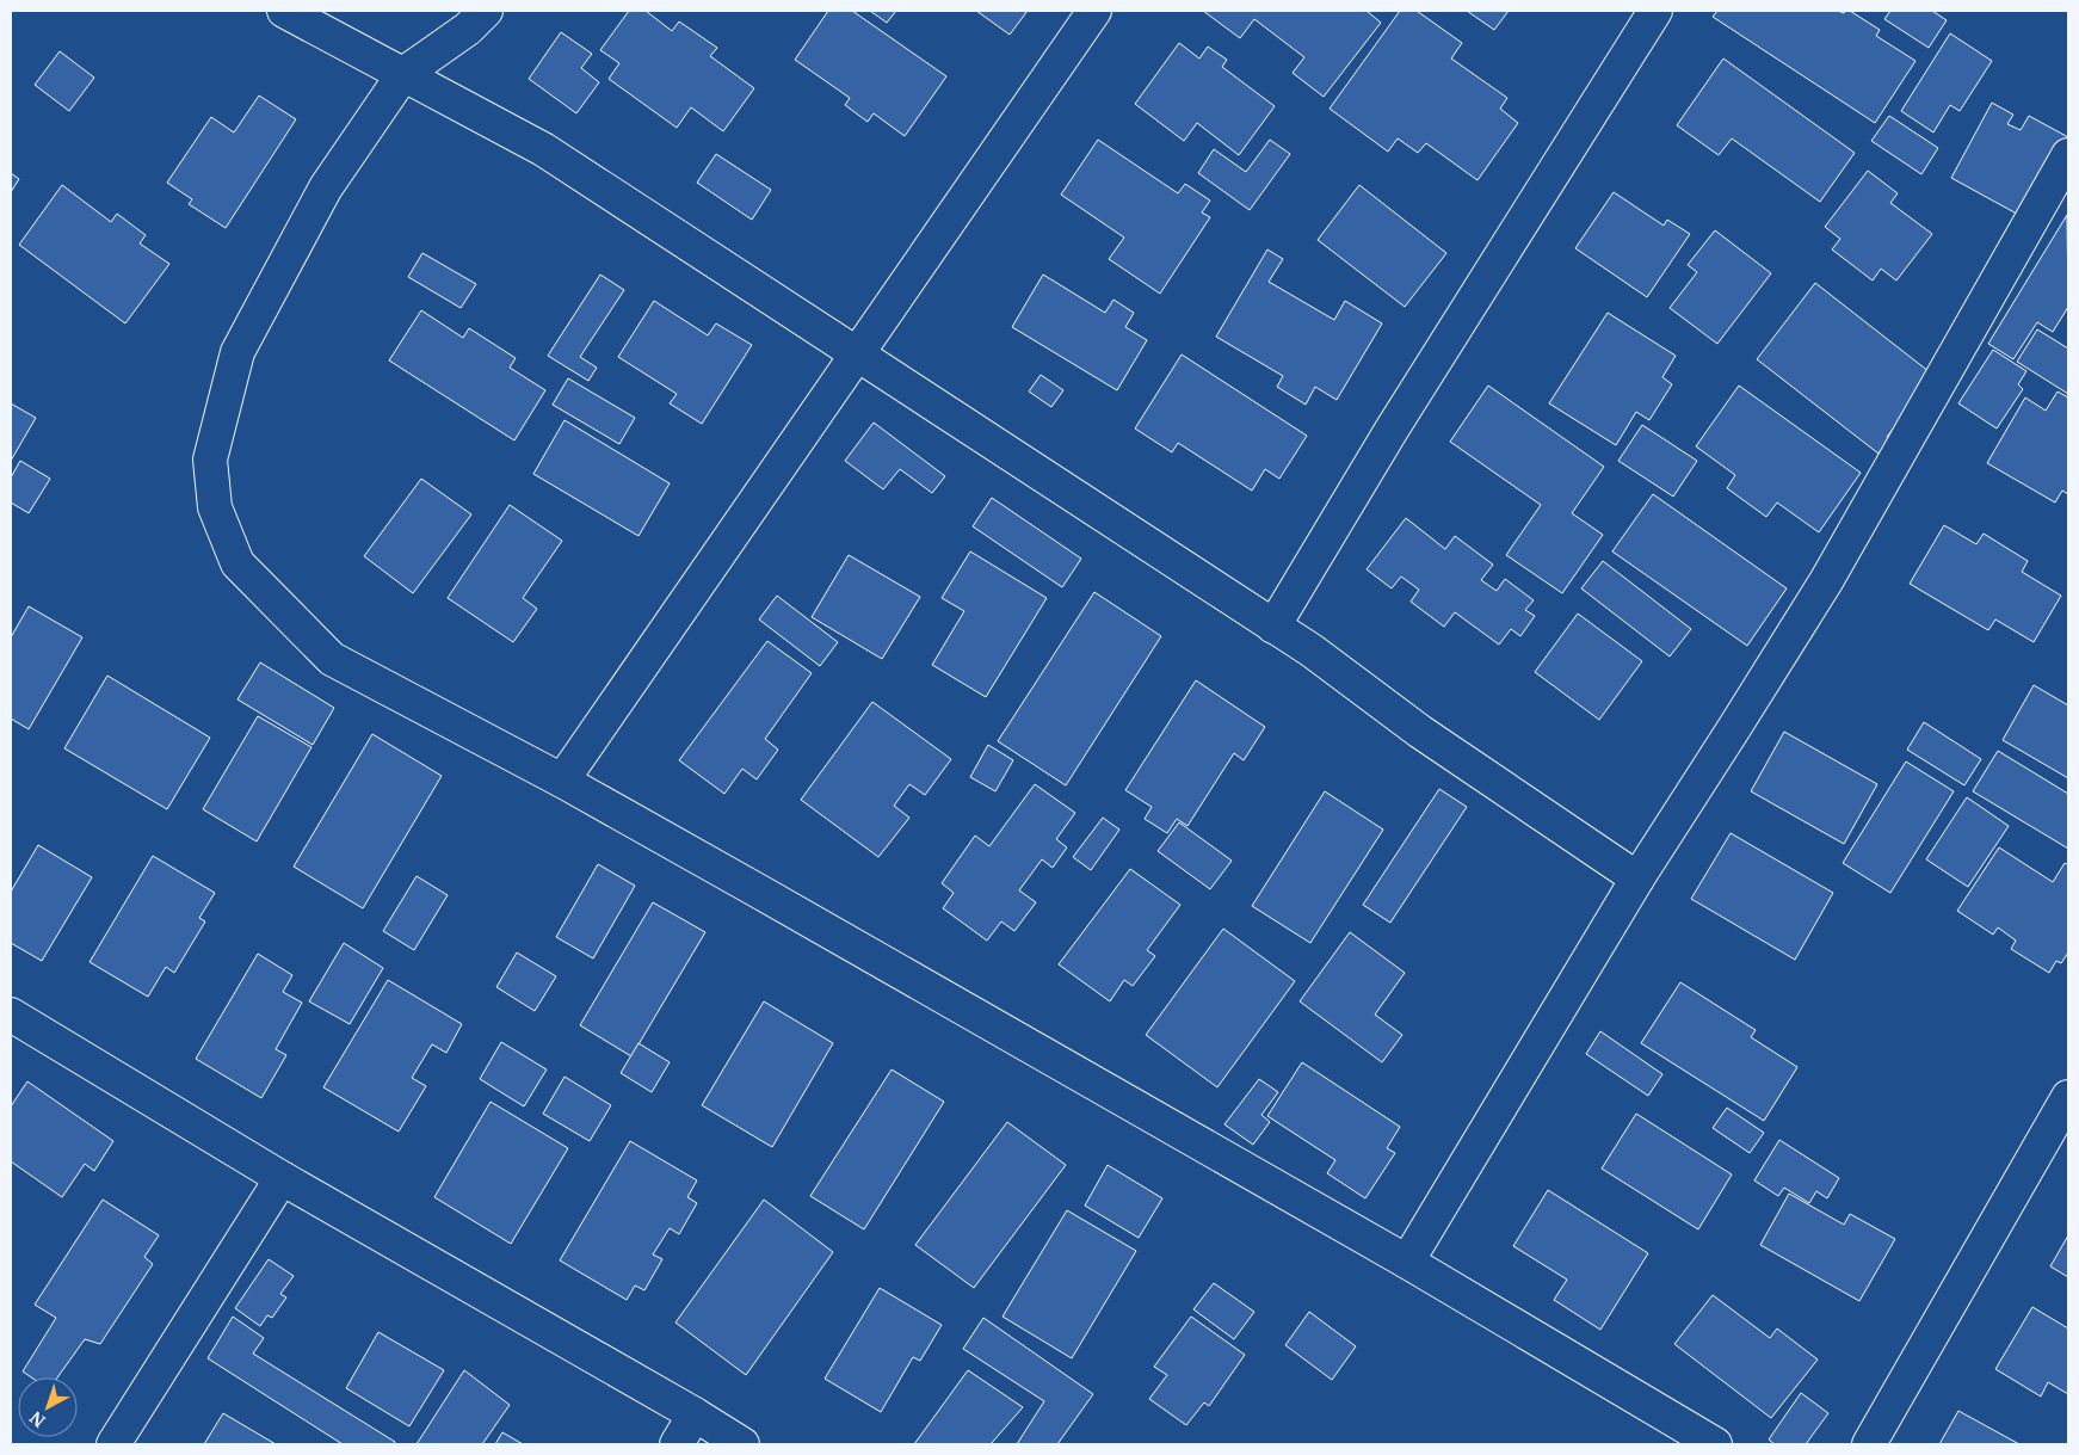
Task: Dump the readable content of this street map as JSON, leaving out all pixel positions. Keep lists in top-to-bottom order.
{
  "north": "bottom left"
}
